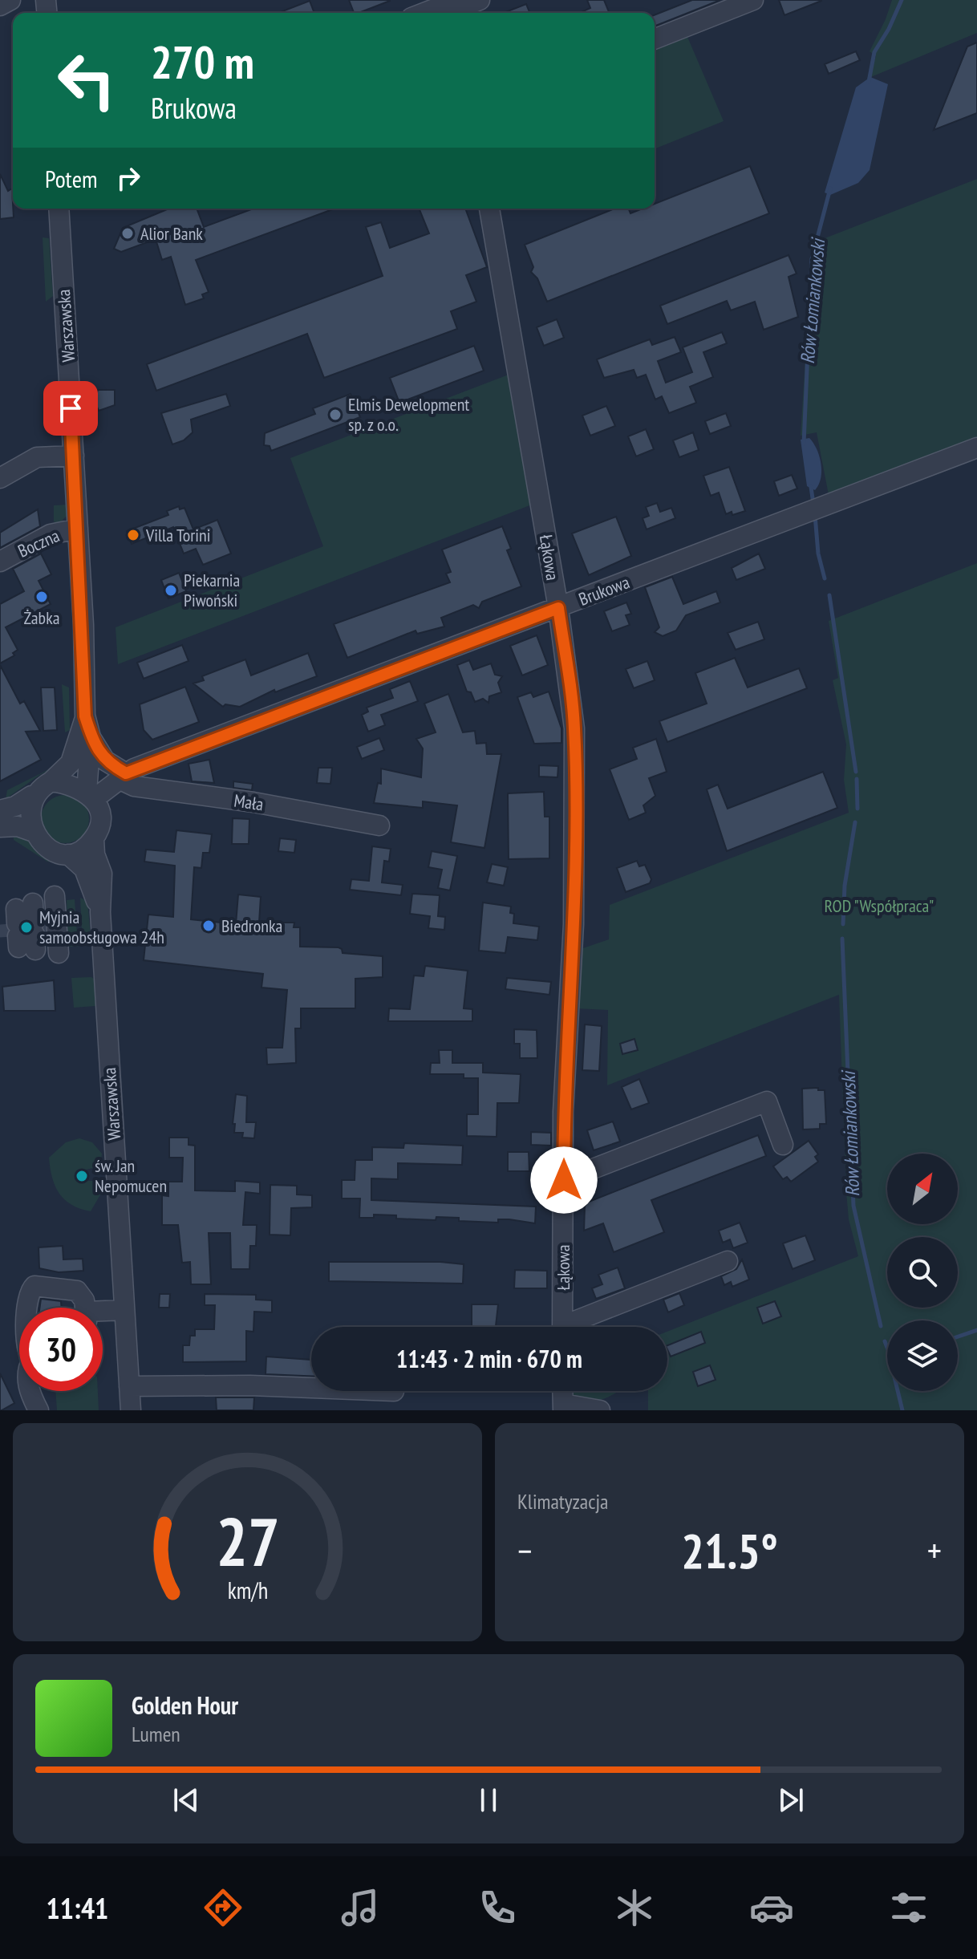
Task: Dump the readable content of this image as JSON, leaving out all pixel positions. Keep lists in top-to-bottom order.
{
  "streets": {
    "street": [
      "Warszawska",
      "Boczna",
      "Łąkowa",
      "Brukowa",
      "Mała"
    ]
  },
  "crossings": [
    ["Warszawska", "Boczna"],
    ["Warszawska", "Brukowa"],
    ["Warszawska", "Mała"],
    ["Łąkowa", "Brukowa"],
    ["Brukowa", "Mała"]
  ],
  "water": ["Rów Łomiankowski"],
  "parks": ["ROD \"Współpraca\""],
  "places": [
    "Alior Bank",
    "Elmis Dewelopment sp. z o.o.",
    "Villa Torini",
    "Piekarnia Piwoński",
    "Żabka",
    "Biedronka",
    "Myjnia samoobsługowa 24h",
    "św. Jan Nepomucen"
  ],
  "north": "top right",
  "page": {
    "turn": ["270 m", "Brukowa"],
    "then": "Potem",
    "limit": "30",
    "trip": "11:43 · 2 min · 670 m",
    "tile": "Klimatyzacja",
    "heat": ["−", "21.5°", "+"],
    "song": ["Golden Hour", "Lumen"],
    "tabs": "11:41",
    "gauge": ["27", "km/h"]
  }
}
